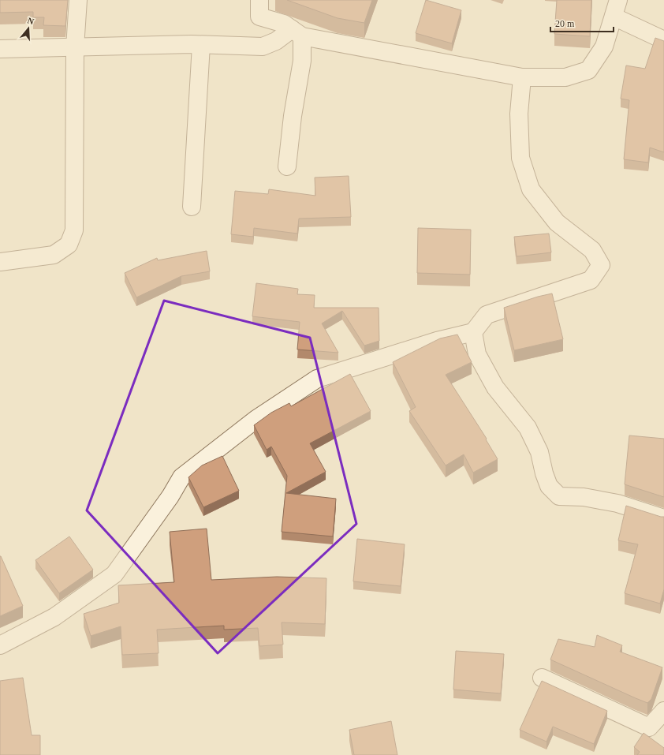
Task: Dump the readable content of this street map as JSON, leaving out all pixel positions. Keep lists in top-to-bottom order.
{
  "scale_bar": "20 m",
  "north": "top"
}
